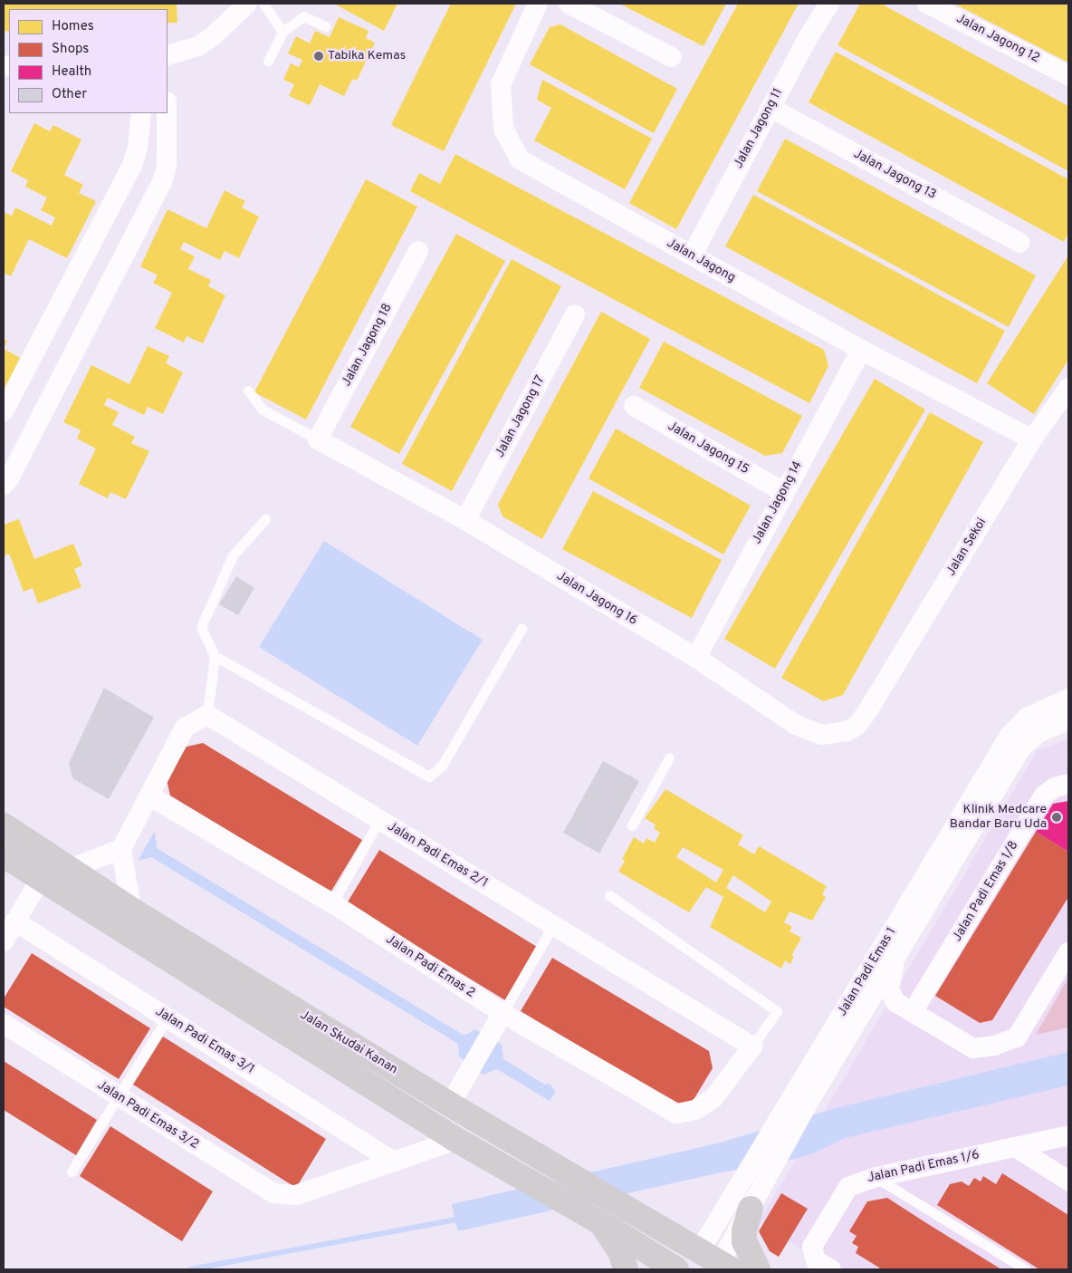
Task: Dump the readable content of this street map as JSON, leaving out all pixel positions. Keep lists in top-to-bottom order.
{
  "streets": {
    "street": [
      "Jalan Jagong 12",
      "Jalan Jagong 11",
      "Jalan Jagong 13",
      "Jalan Jagong",
      "Jalan Jagong 18",
      "Jalan Jagong 17",
      "Jalan Jagong 15",
      "Jalan Jagong 14",
      "Jalan Sekoi",
      "Jalan Jagong 16",
      "Jalan Padi Emas 2/1",
      "Jalan Padi Emas 1/8",
      "Jalan Padi Emas 2",
      "Jalan Padi Emas 1",
      "Jalan Padi Emas 3/1",
      "Jalan Skudai Kanan",
      "Jalan Padi Emas 3/2",
      "Jalan Padi Emas 1/6"
    ]
  },
  "crossings": [
    ["Jalan Jagong 11", "Jalan Jagong 13"],
    ["Jalan Jagong 11", "Jalan Jagong"],
    ["Jalan Jagong", "Jalan Jagong 14"],
    ["Jalan Jagong", "Jalan Sekoi"],
    ["Jalan Jagong 18", "Jalan Jagong 16"],
    ["Jalan Jagong 17", "Jalan Jagong 16"],
    ["Jalan Jagong 15", "Jalan Jagong 14"],
    ["Jalan Jagong 14", "Jalan Jagong 16"],
    ["Jalan Sekoi", "Jalan Jagong 16"],
    ["Jalan Padi Emas 2/1", "Jalan Padi Emas 2"],
    ["Jalan Padi Emas 1", "Jalan Skudai Kanan"],
    ["Jalan Padi Emas 3/1", "Jalan Padi Emas 3/2"]
  ],
  "places": ["Tabika Kemas", "Klinik Medcare Bandar Baru Uda"],
  "legend": [
    "Homes",
    "Shops",
    "Health",
    "Other"
  ]
}
